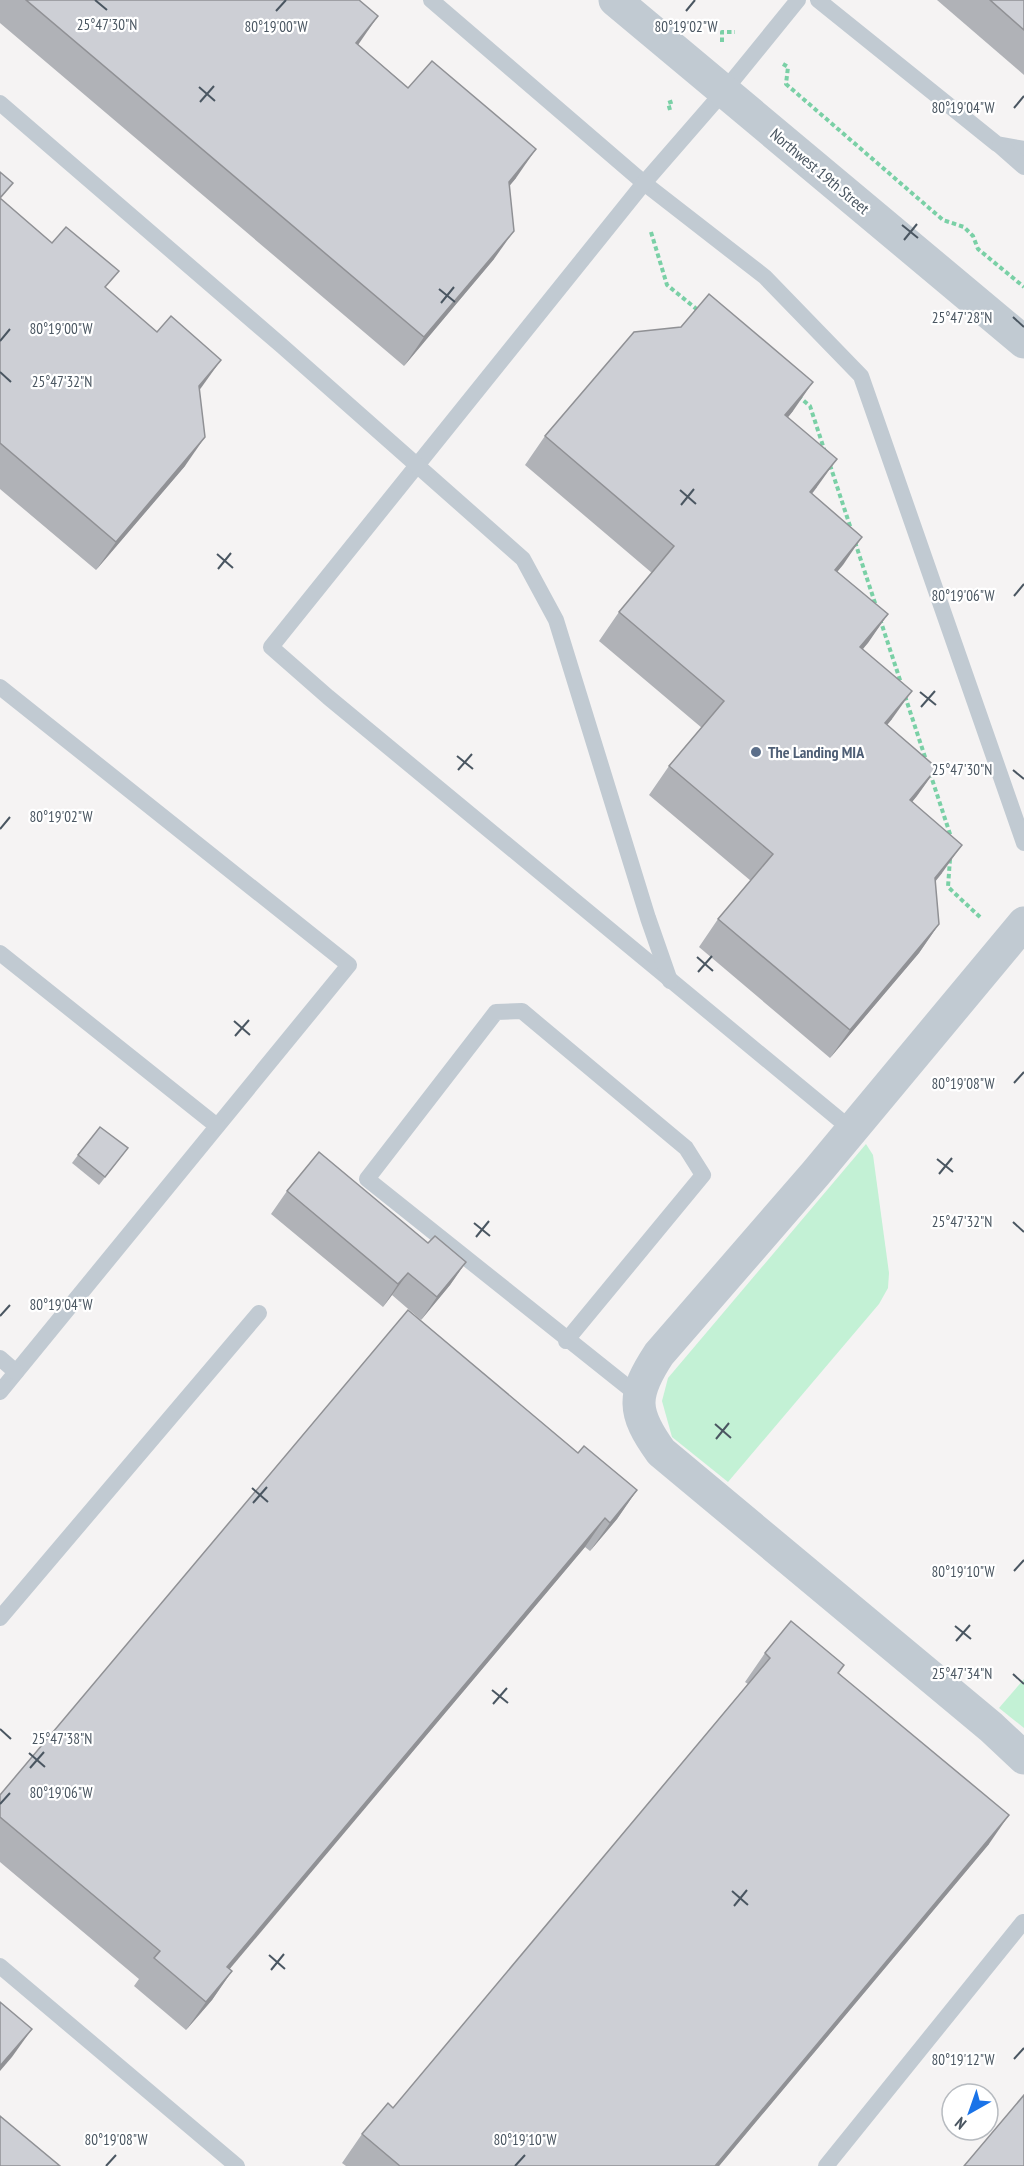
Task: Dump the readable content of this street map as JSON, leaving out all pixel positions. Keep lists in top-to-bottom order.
{
  "streets": {
    "street": ["Northwest 19th Street"]
  },
  "places": ["The Landing MIA"],
  "north": "bottom left",
  "coordinates": [
    "25°47'30\"N",
    "80°19'00\"W",
    "80°19'02\"W",
    "80°19'04\"W",
    "25°47'28\"N",
    "25°47'32\"N",
    "80°19'06\"W",
    "80°19'08\"W",
    "80°19'10\"W",
    "25°47'34\"N",
    "25°47'38\"N",
    "80°19'12\"W"
  ]
}
